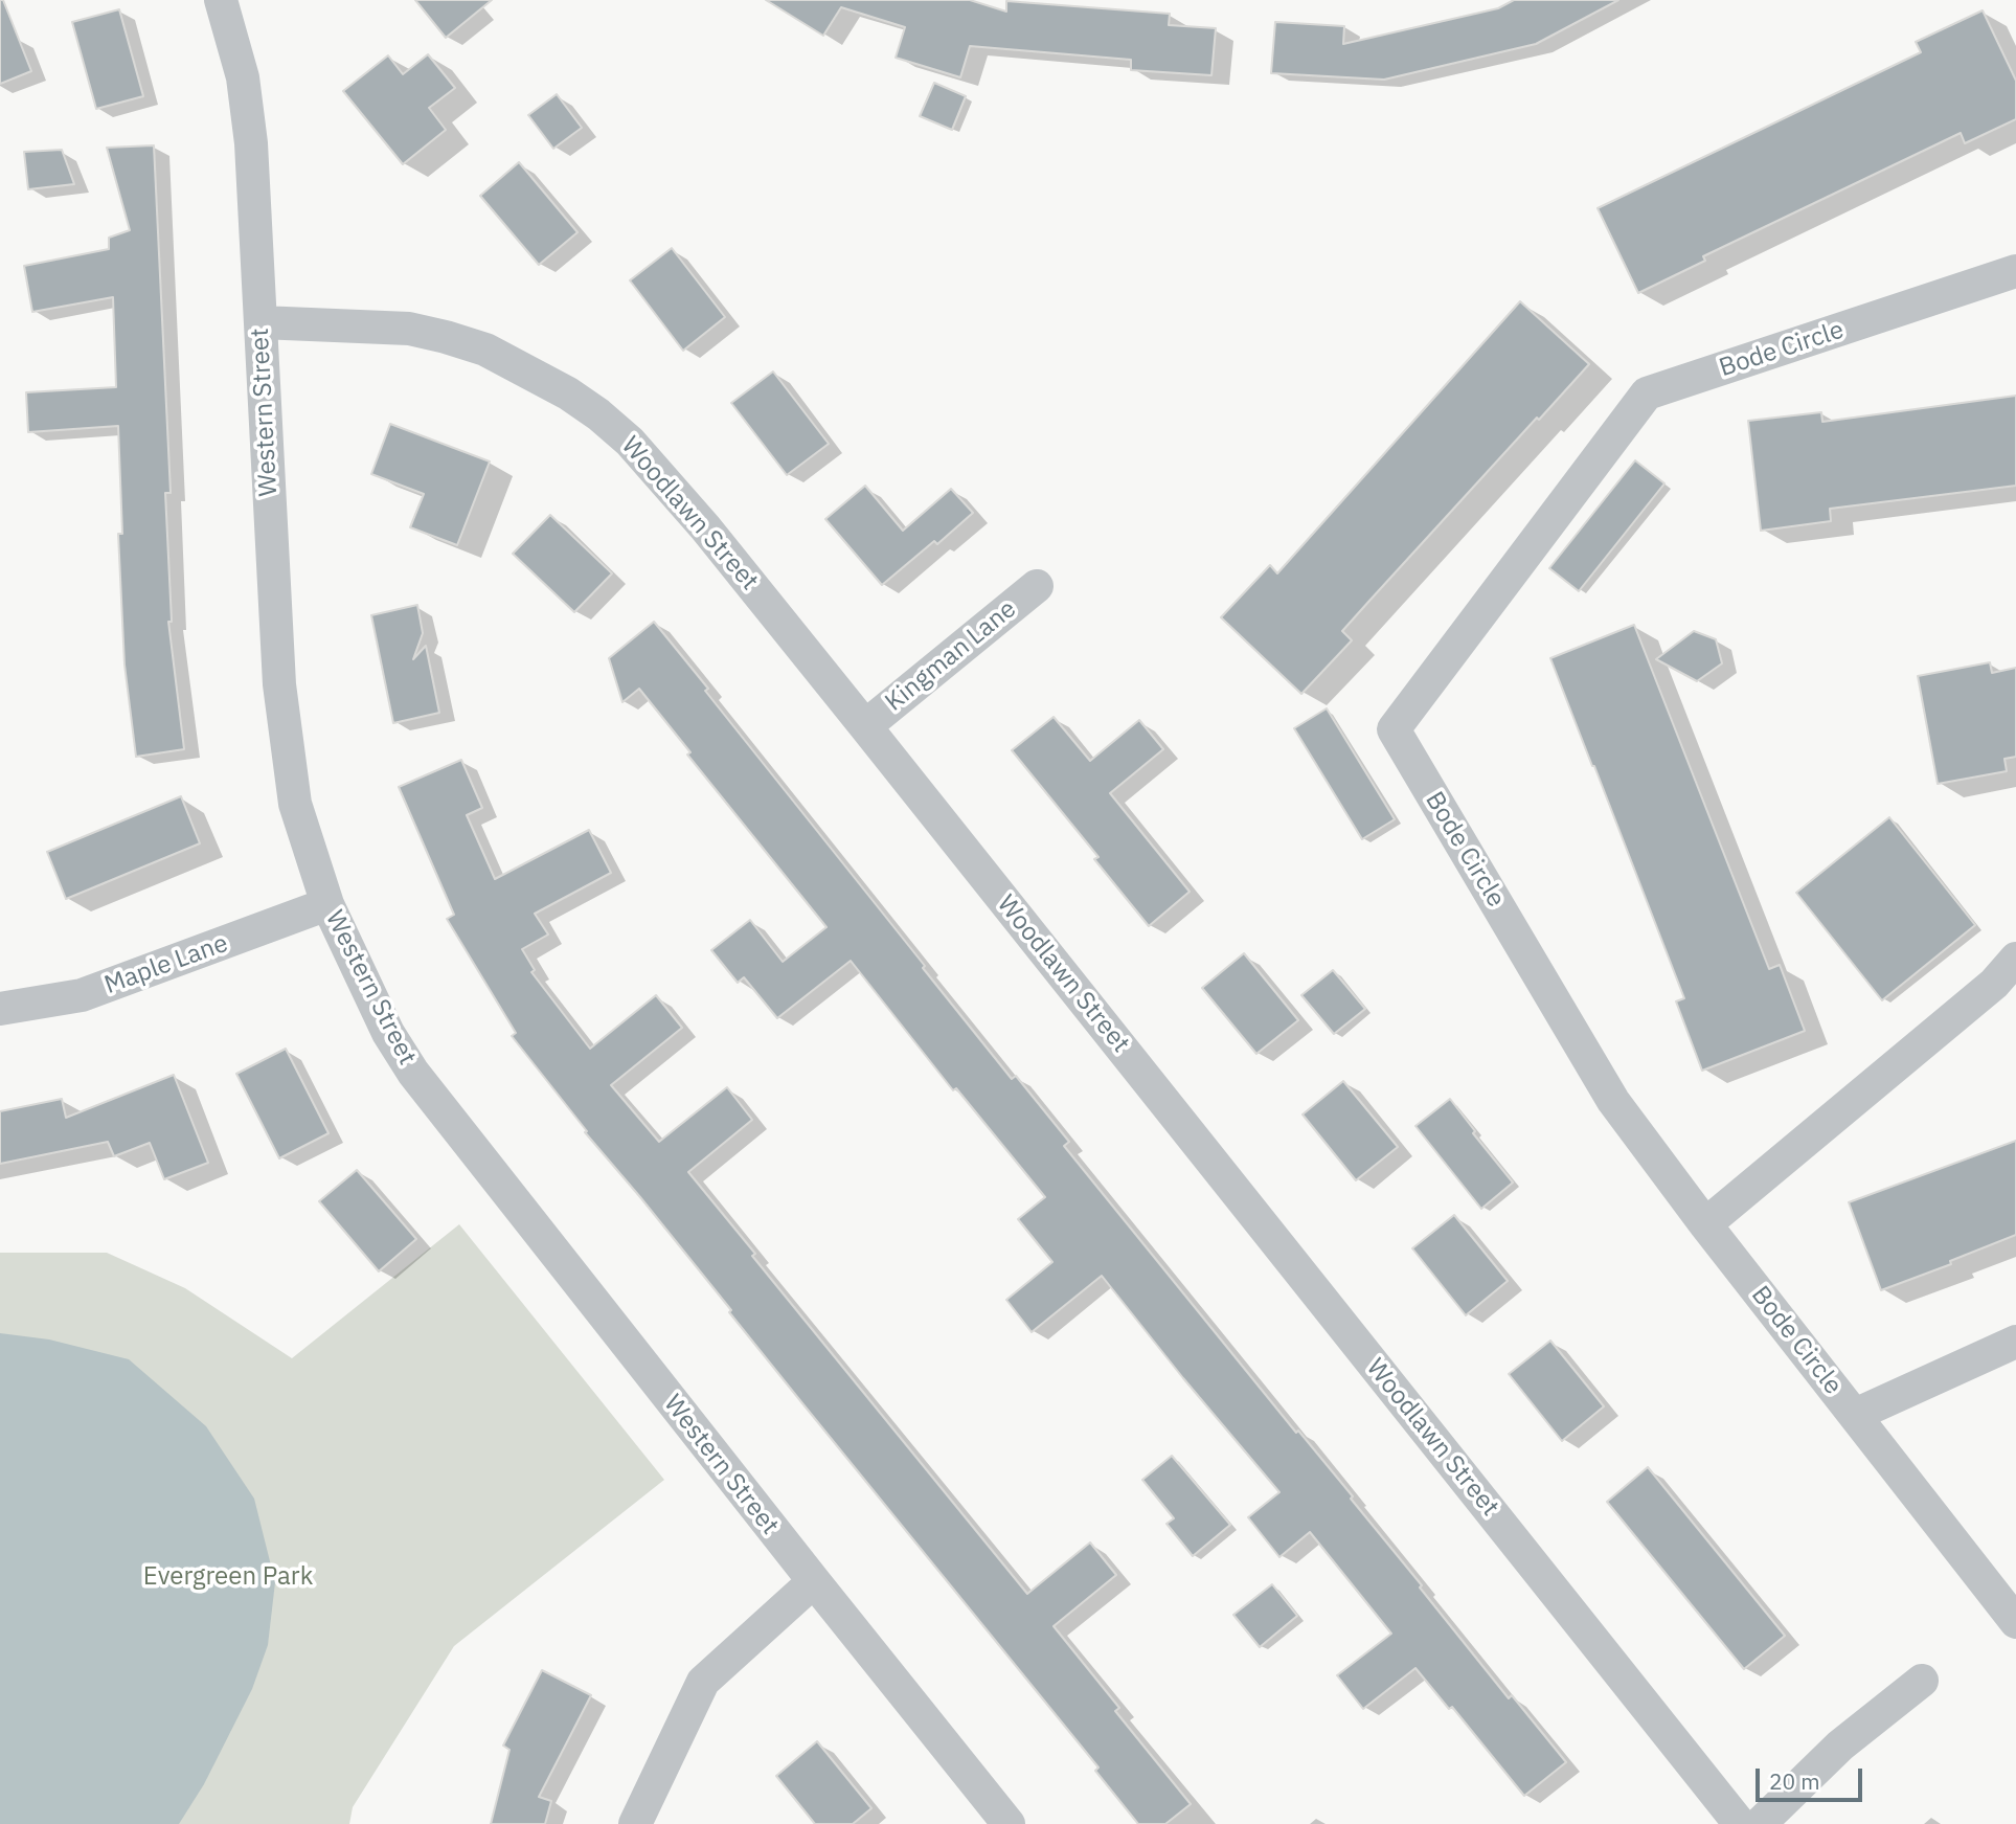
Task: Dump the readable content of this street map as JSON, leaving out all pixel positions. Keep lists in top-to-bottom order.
{
  "streets": {
    "street": [
      "Bode Circle",
      "Western Street",
      "Woodlawn Street",
      "Kingman Lane",
      "Maple Lane"
    ]
  },
  "crossings": [
    ["Western Street", "Woodlawn Street"],
    ["Western Street", "Maple Lane"],
    ["Woodlawn Street", "Kingman Lane"]
  ],
  "parks": ["Evergreen Park"],
  "scale_bar": "20 m"
}
